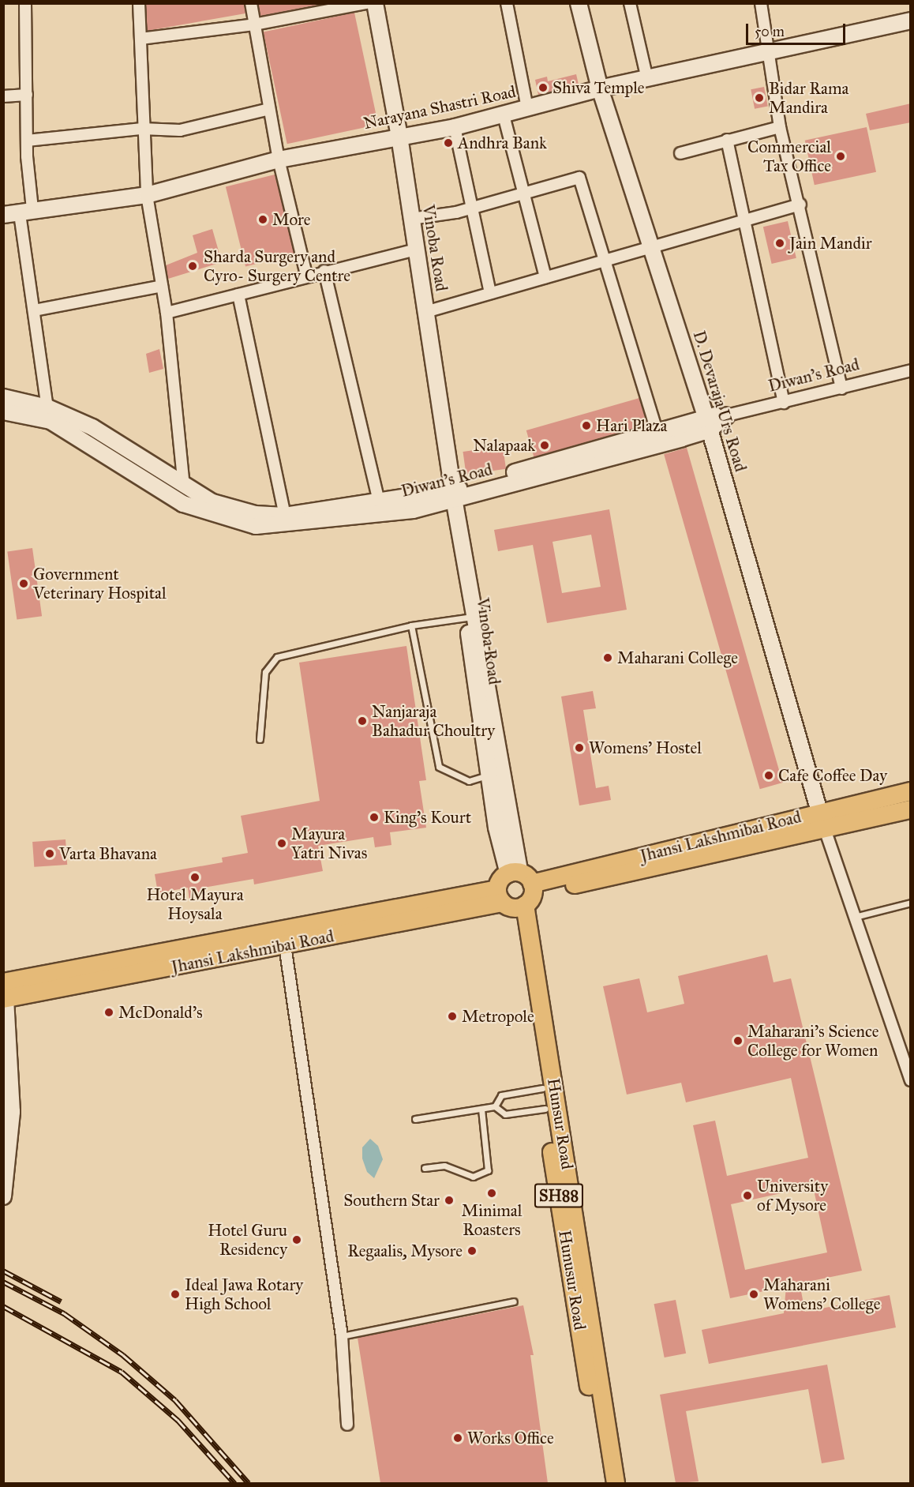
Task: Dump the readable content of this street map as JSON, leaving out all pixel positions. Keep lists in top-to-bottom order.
{
  "streets": {
    "main road": [
      "Jhansi Lakshmibai Road",
      "Hunsur Road",
      "SH88",
      "Hunusur Road"
    ],
    "street": [
      "Narayana Shastri Road",
      "Vinoba Road",
      "Diwan's Road",
      "D. Devaraja Urs Road"
    ]
  },
  "crossings": [
    ["Narayana Shastri Road", "Vinoba Road"],
    ["Narayana Shastri Road", "D. Devaraja Urs Road"],
    ["Vinoba Road", "Diwan's Road"],
    ["Vinoba Road", "Jhansi Lakshmibai Road"],
    ["Vinoba Road", "Hunsur Road"],
    ["Vinoba Road", "Hunusur Road"],
    ["Diwan's Road", "D. Devaraja Urs Road"],
    ["D. Devaraja Urs Road", "Jhansi Lakshmibai Road"],
    ["Jhansi Lakshmibai Road", "Hunsur Road"],
    ["Jhansi Lakshmibai Road", "Hunusur Road"],
    ["Hunsur Road", "Hunusur Road"]
  ],
  "places": [
    "Shiva Temple",
    "Bidar Rama Mandira",
    "Andhra Bank",
    "Commercial Tax Office",
    "More",
    "Jain Mandir",
    "Sharda Surgery and Cyro- Surgery Centre",
    "Hari Plaza",
    "Nalapaak",
    "Government Veterinary Hospital",
    "Maharani College",
    "Nanjaraja Bahadur Choultry",
    "Womens' Hostel",
    "Cafe Coffee Day",
    "King's Kourt",
    "Mayura Yatri Nivas",
    "Varta Bhavana",
    "Hotel Mayura Hoysala",
    "McDonald's",
    "Metropole",
    "Maharani's Science College for Women",
    "Minimal Roasters",
    "University of Mysore",
    "Southern Star",
    "Hotel Guru Residency",
    "Regaalis, Mysore",
    "Ideal Jawa Rotary High School",
    "Maharani Womens' College",
    "Works Office"
  ],
  "scale_bar": "50 m"
}
